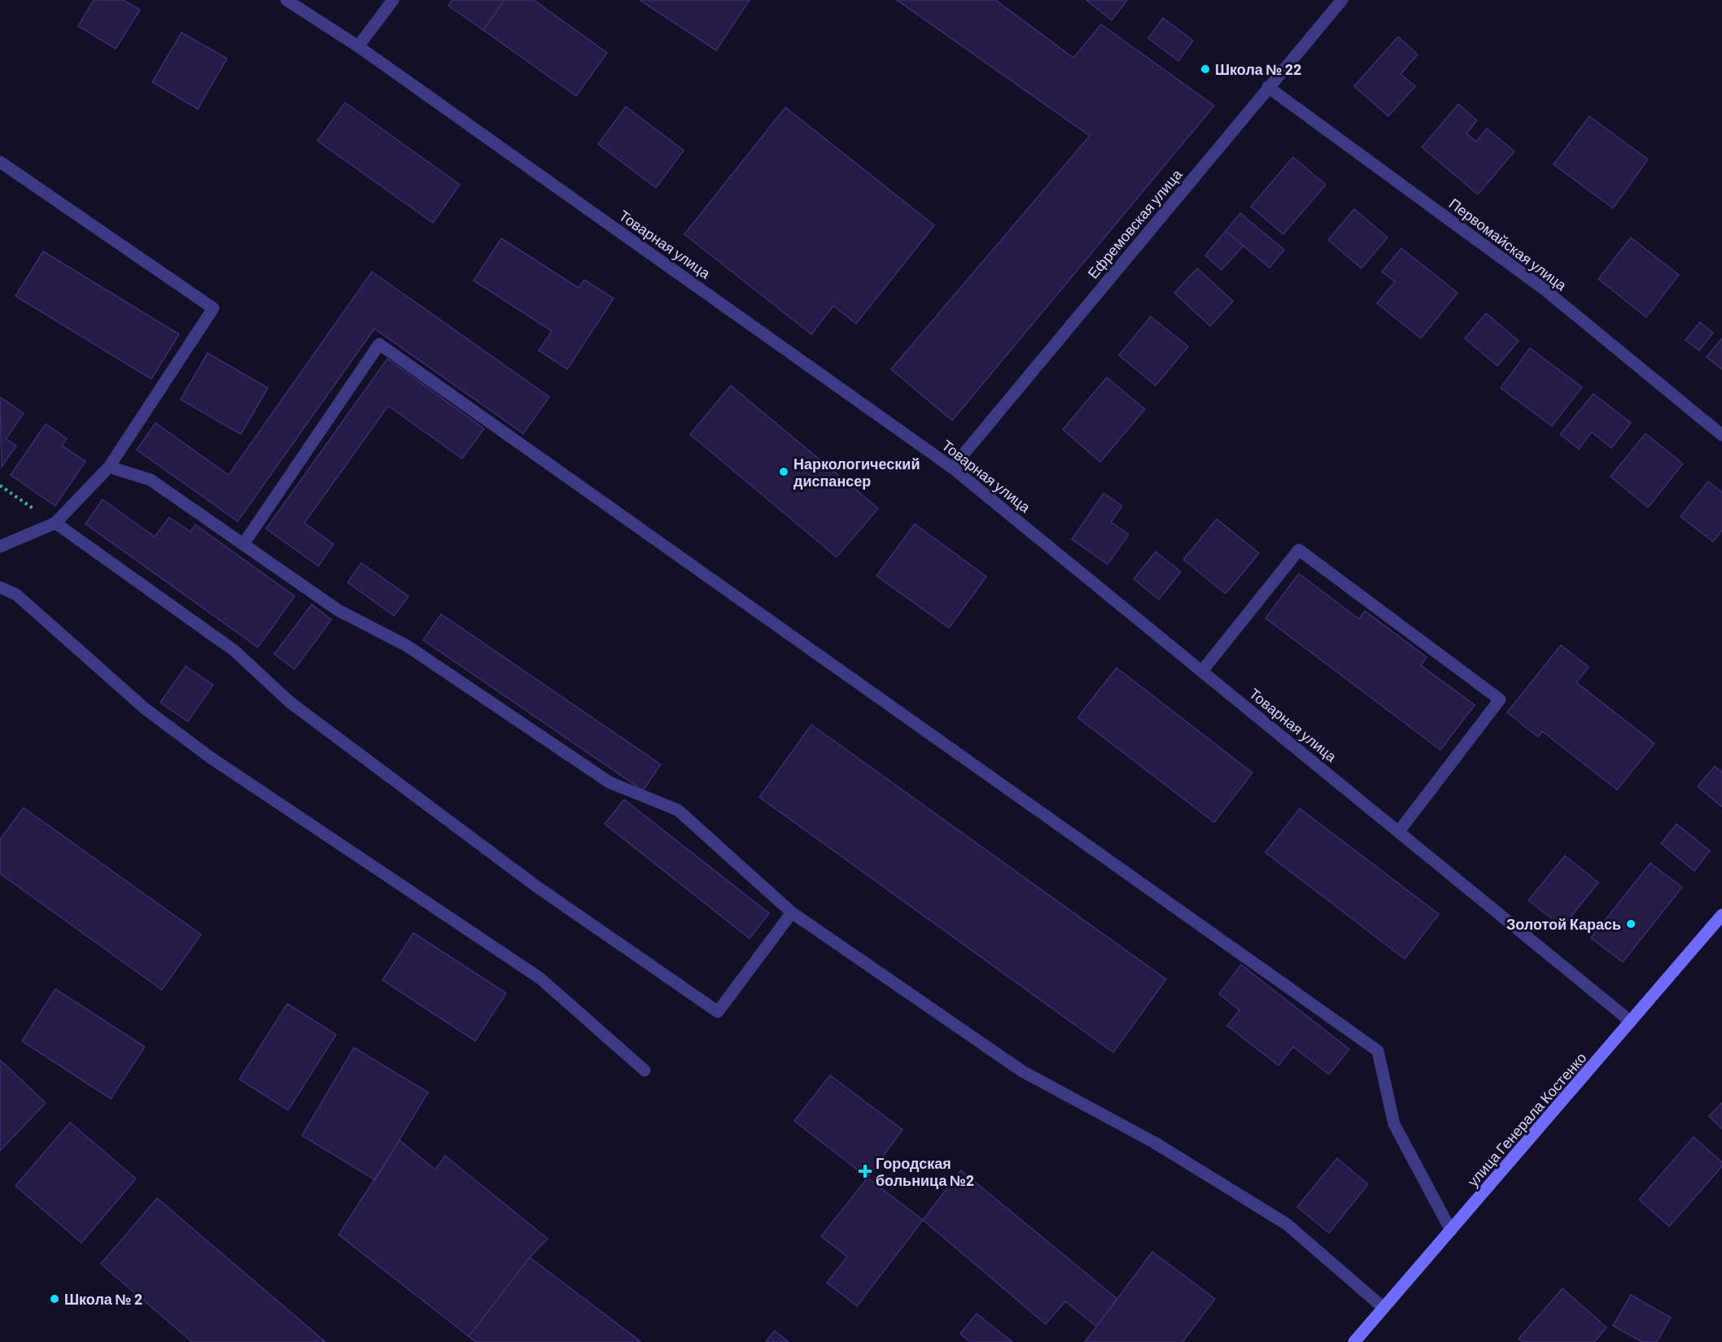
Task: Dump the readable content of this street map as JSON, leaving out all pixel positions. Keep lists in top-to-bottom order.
{
  "streets": {
    "main road": ["улица Генерала Костенко"],
    "street": ["Ефремовская улица", "Товарная улица", "Первомайская улица"]
  },
  "crossings": [
    ["Ефремовская улица", "Товарная улица"],
    ["Ефремовская улица", "Первомайская улица"],
    ["Товарная улица", "улица Генерала Костенко"]
  ],
  "places": {
    "other": [
      "Школа № 22",
      "Наркологический диспансер",
      "Золотой Карась",
      "Школа № 2"
    ],
    "health": ["Городская больница №2"]
  }
}
